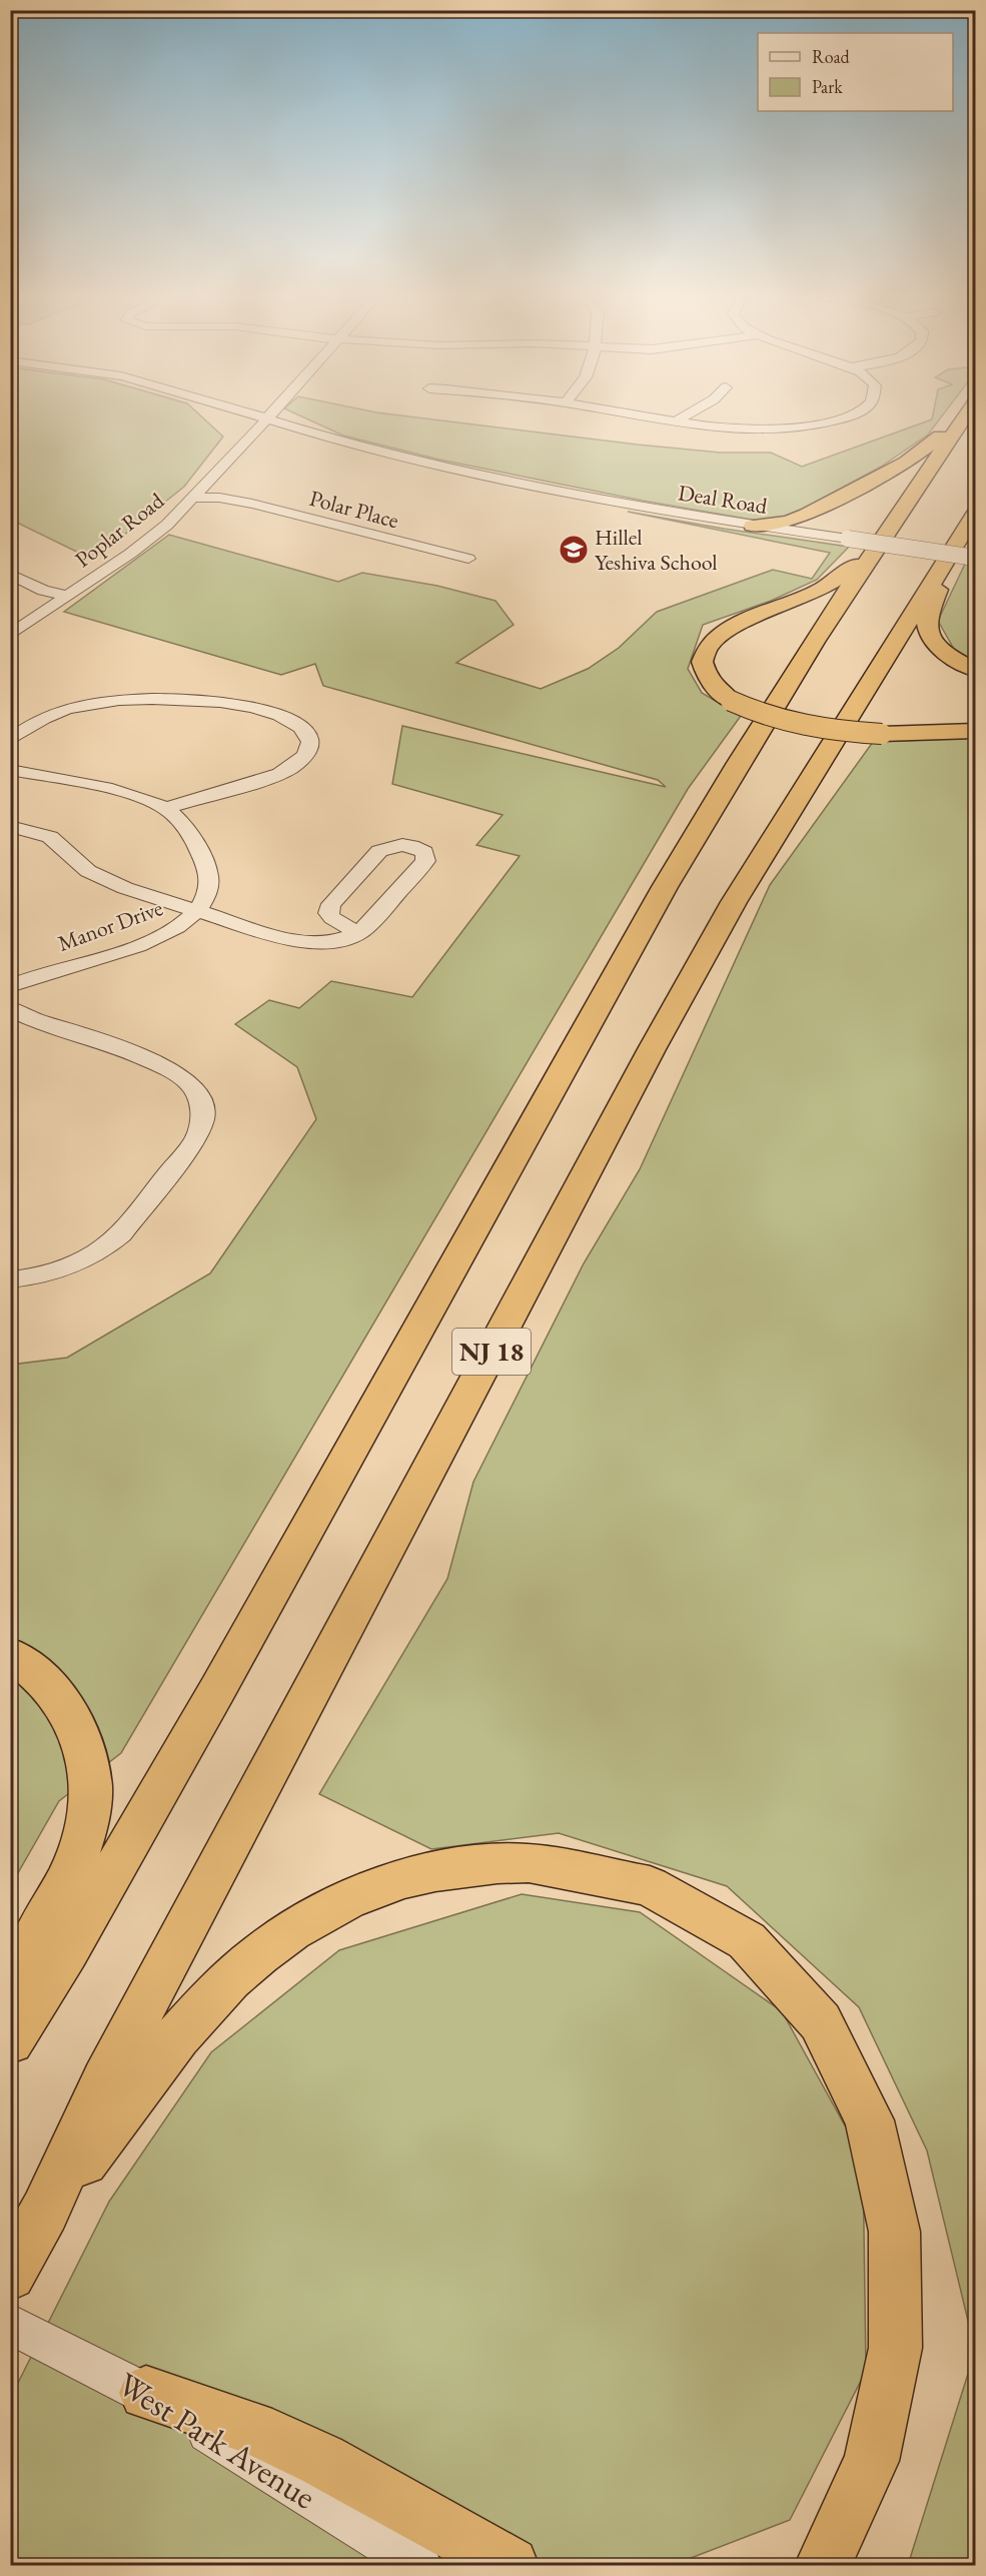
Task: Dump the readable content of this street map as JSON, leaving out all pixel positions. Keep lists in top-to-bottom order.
{
  "streets": {
    "highway": ["NJ 18"],
    "street": [
      "Deal Road",
      "Polar Place",
      "Poplar Road",
      "Manor Drive",
      "West Park Avenue"
    ]
  },
  "crossings": [
    ["Deal Road", "Poplar Road"],
    ["Deal Road", "NJ 18"],
    ["Polar Place", "Poplar Road"]
  ],
  "places": {
    "school or university": ["Hillel Yeshiva School"]
  },
  "legend": ["Road", "Park"]
}
